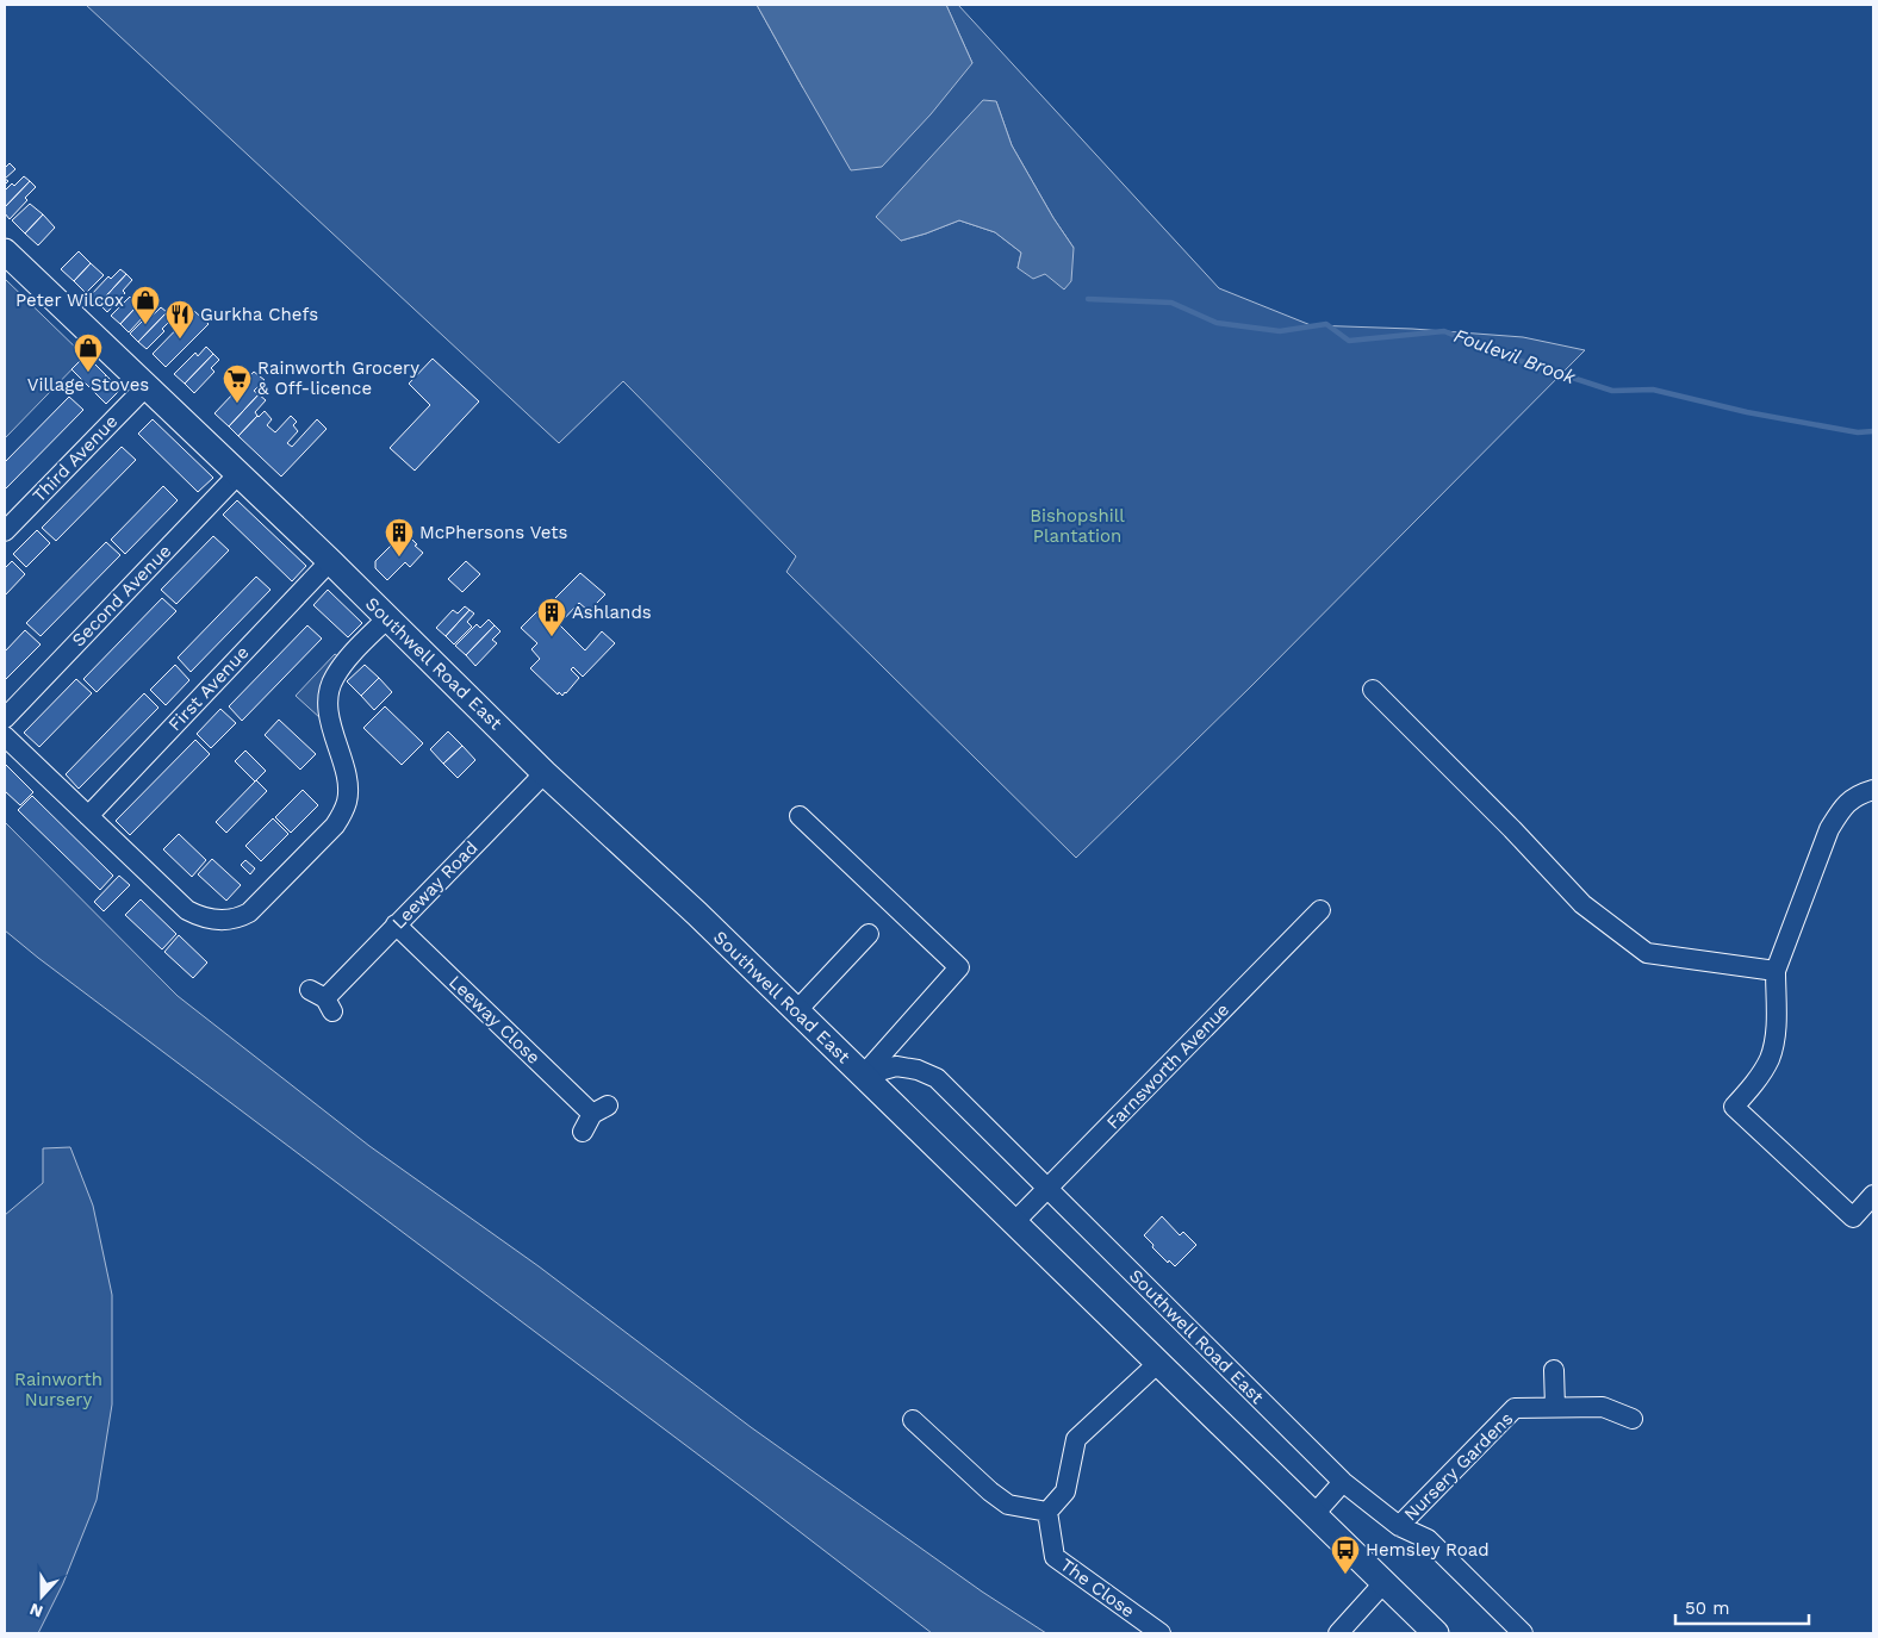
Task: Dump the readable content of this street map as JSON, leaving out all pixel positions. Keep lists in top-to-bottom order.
{
  "streets": {
    "main road": ["Southwell Road East"],
    "street": [
      "Third Avenue",
      "Second Avenue",
      "First Avenue",
      "Leeway Road",
      "Leeway Close",
      "Farnsworth Avenue",
      "Nursery Gardens",
      "The Close"
    ]
  },
  "crossings": [
    ["Third Avenue", "Southwell Road East"],
    ["Second Avenue", "Southwell Road East"],
    ["Southwell Road East", "First Avenue"],
    ["Southwell Road East", "Leeway Road"],
    ["Southwell Road East", "Farnsworth Avenue"],
    ["Southwell Road East", "Nursery Gardens"],
    ["Leeway Road", "Leeway Close"]
  ],
  "water": ["Foulevil Brook"],
  "parks": ["Bishopshill Plantation", "Rainworth Nursery"],
  "places": {
    "shop": ["Peter Wilcox", "Village Stoves"],
    "restaurant": ["Gurkha Chefs"],
    "supermarket": ["Rainworth Grocery & Off-licence"],
    "building": ["McPhersons Vets", "Ashlands"],
    "bus stop": ["Hemsley Road"]
  },
  "scale_bar": "50 m",
  "north": "bottom"
}
